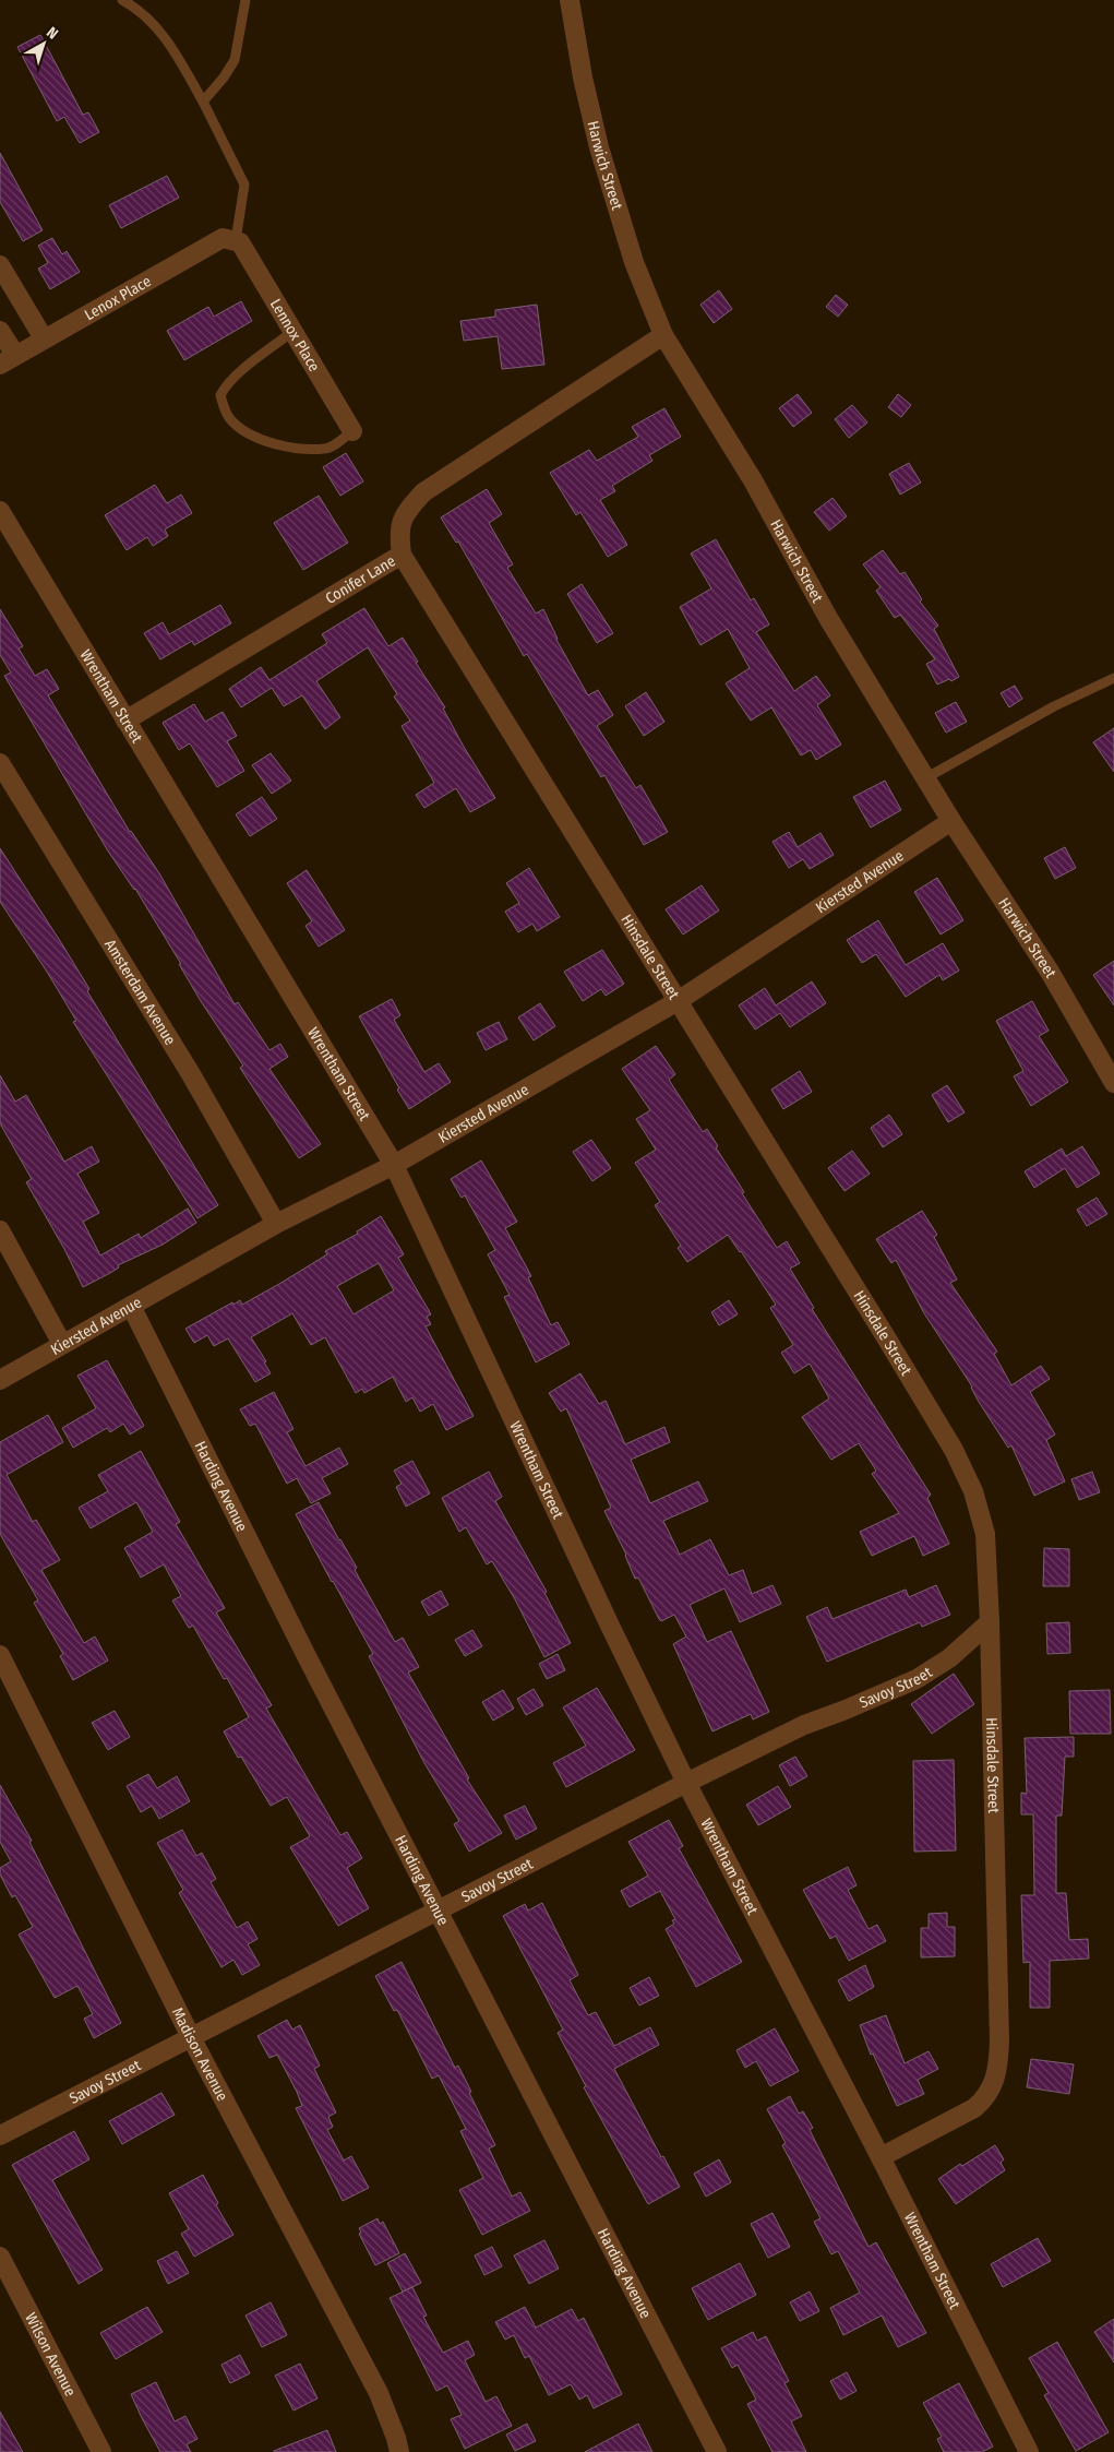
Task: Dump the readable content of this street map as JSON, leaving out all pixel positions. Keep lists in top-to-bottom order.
{
  "streets": {
    "street": [
      "Harwich Street",
      "Lenox Place",
      "Lennox Place",
      "Conifer Lane",
      "Wrentham Street",
      "Kiersted Avenue",
      "Hinsdale Street",
      "Amsterdam Avenue",
      "Harding Avenue",
      "Savoy Street",
      "Madison Avenue",
      "Wilson Avenue"
    ]
  },
  "crossings": [
    ["Harwich Street", "Conifer Lane"],
    ["Harwich Street", "Kiersted Avenue"],
    ["Lenox Place", "Lennox Place"],
    ["Conifer Lane", "Wrentham Street"],
    ["Conifer Lane", "Hinsdale Street"],
    ["Wrentham Street", "Kiersted Avenue"],
    ["Wrentham Street", "Hinsdale Street"],
    ["Wrentham Street", "Savoy Street"],
    ["Kiersted Avenue", "Hinsdale Street"],
    ["Kiersted Avenue", "Amsterdam Avenue"],
    ["Kiersted Avenue", "Harding Avenue"],
    ["Hinsdale Street", "Savoy Street"],
    ["Harding Avenue", "Savoy Street"],
    ["Savoy Street", "Madison Avenue"]
  ],
  "north": "top right"
}
